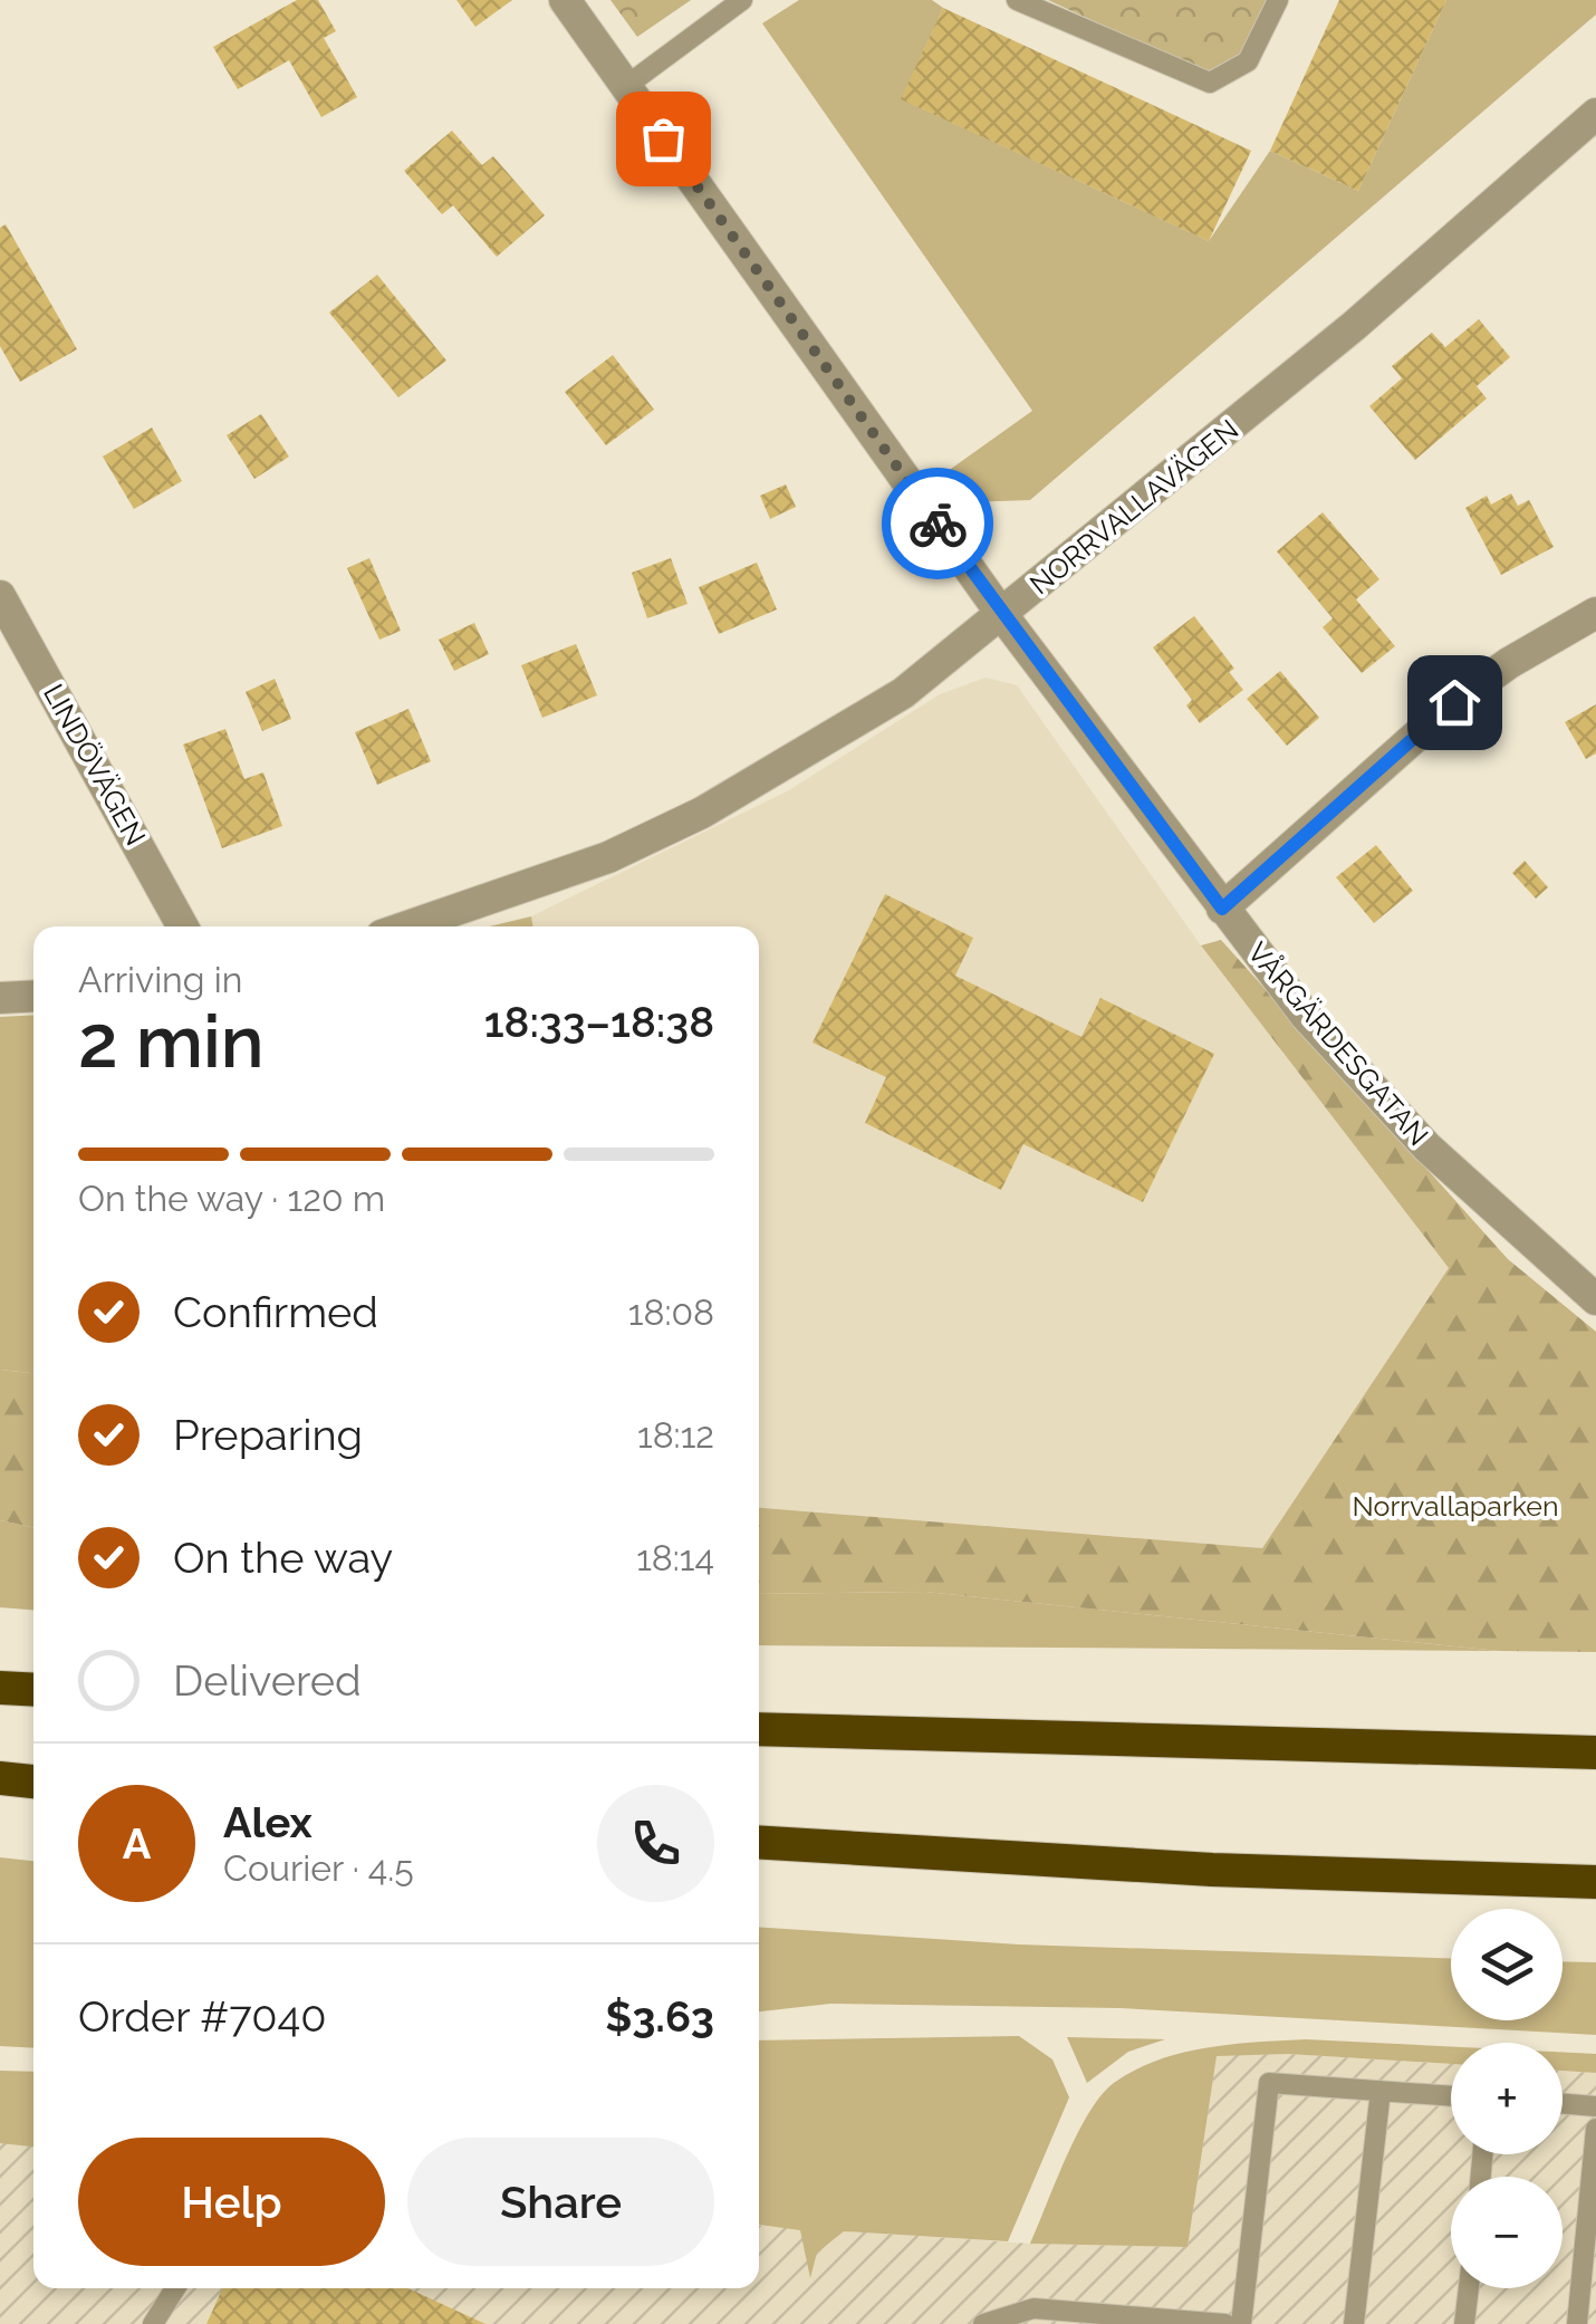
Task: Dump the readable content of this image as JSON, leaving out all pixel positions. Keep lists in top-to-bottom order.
{
  "streets": {
    "street": ["NORRVALLAVÄGEN", "LINDÖVÄGEN", "VÅRGÄRDESGATAN"]
  },
  "crossings": [
    ["NORRVALLAVÄGEN", "VÅRGÄRDESGATAN"]
  ],
  "parks": ["Norrvallaparken"],
  "page": {
    "heading": ["2 min", "Arriving in", "18:33–18:38"],
    "panel": [
      "Alex",
      "Courier · 4.5",
      "Order #7040",
      "$3.63"
    ],
    "bar": "On the way · 120 m",
    "list": [
      ["Confirmed", "18:08"],
      ["Preparing", "18:12"],
      ["On the way", "18:14"],
      "Delivered"
    ],
    "round": "A",
    "map_buttons": ["+", "−"],
    "buttons": ["Help", "Share"]
  }
}
